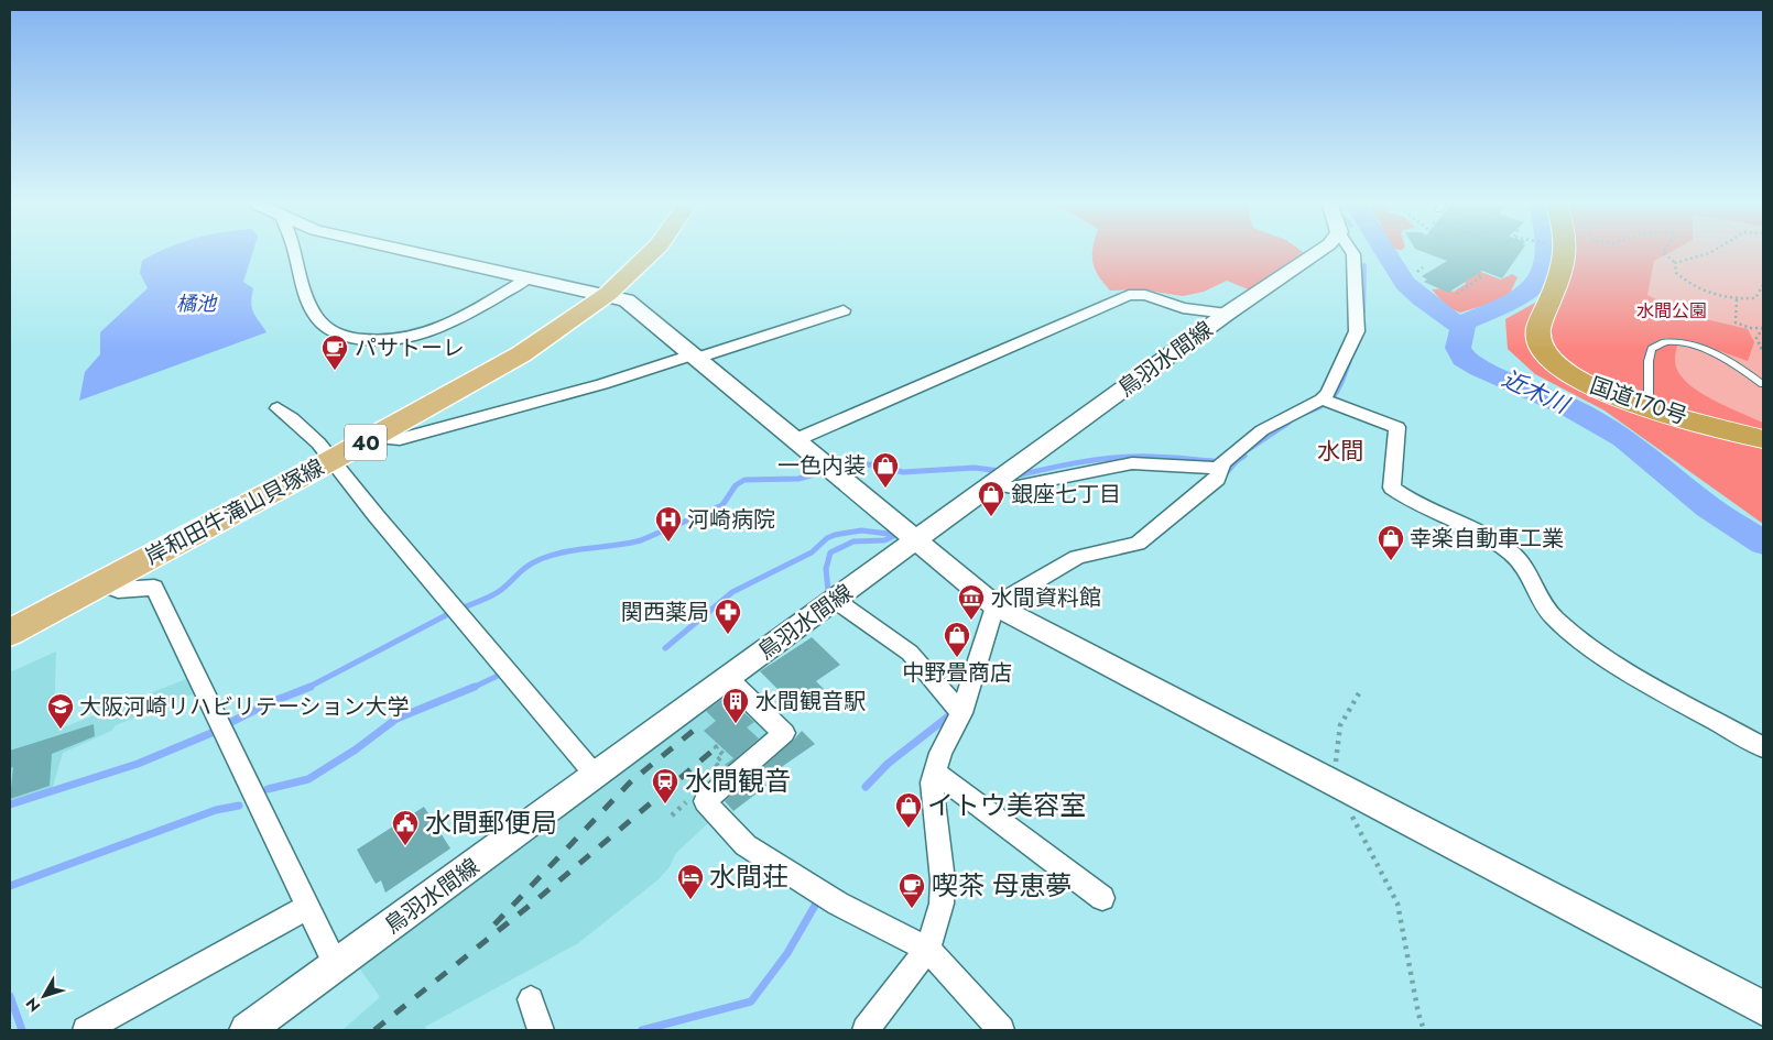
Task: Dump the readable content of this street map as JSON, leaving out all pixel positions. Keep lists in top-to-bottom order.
{
  "streets": {
    "highway": ["国道170号"],
    "main road": ["40", "岸和田牛滝山貝塚線"],
    "street": ["鳥羽水間線"]
  },
  "districts": ["水間"],
  "water": ["橘池", "近木川"],
  "parks": ["水間公園"],
  "places": {
    "cafe": ["パサトーレ", "喫茶 母恵夢"],
    "shop": [
      "一色内装",
      "銀座七丁目",
      "幸楽自動車工業",
      "中野畳商店",
      "イトウ美容室"
    ],
    "hospital": ["河崎病院"],
    "museum": ["水間資料館"],
    "pharmacy": ["関西薬局"],
    "building": ["水間観音駅"],
    "school or university": ["大阪河崎リハビリテーション大学"],
    "station": ["水間観音"],
    "public building": ["水間郵便局"],
    "hotel": ["水間荘"]
  },
  "north": "bottom left"
}
